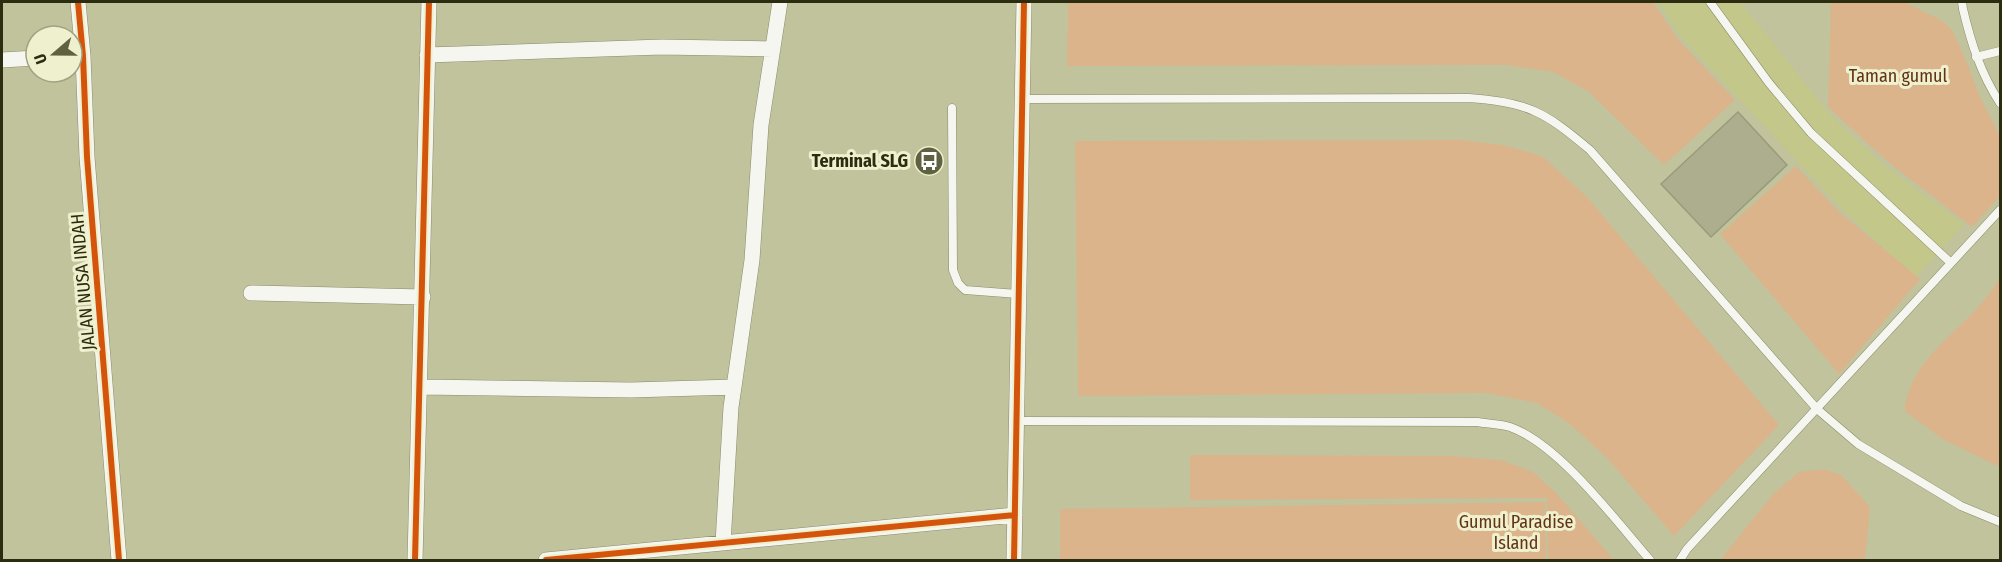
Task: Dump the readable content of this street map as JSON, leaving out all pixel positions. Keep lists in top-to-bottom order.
{
  "streets": {
    "street": ["JALAN NUSA INDAH"]
  },
  "parks": ["Taman gumul", "Gumul Paradise Island"],
  "places": {
    "bus stop": ["Terminal SLG"]
  },
  "north": "left"
}
